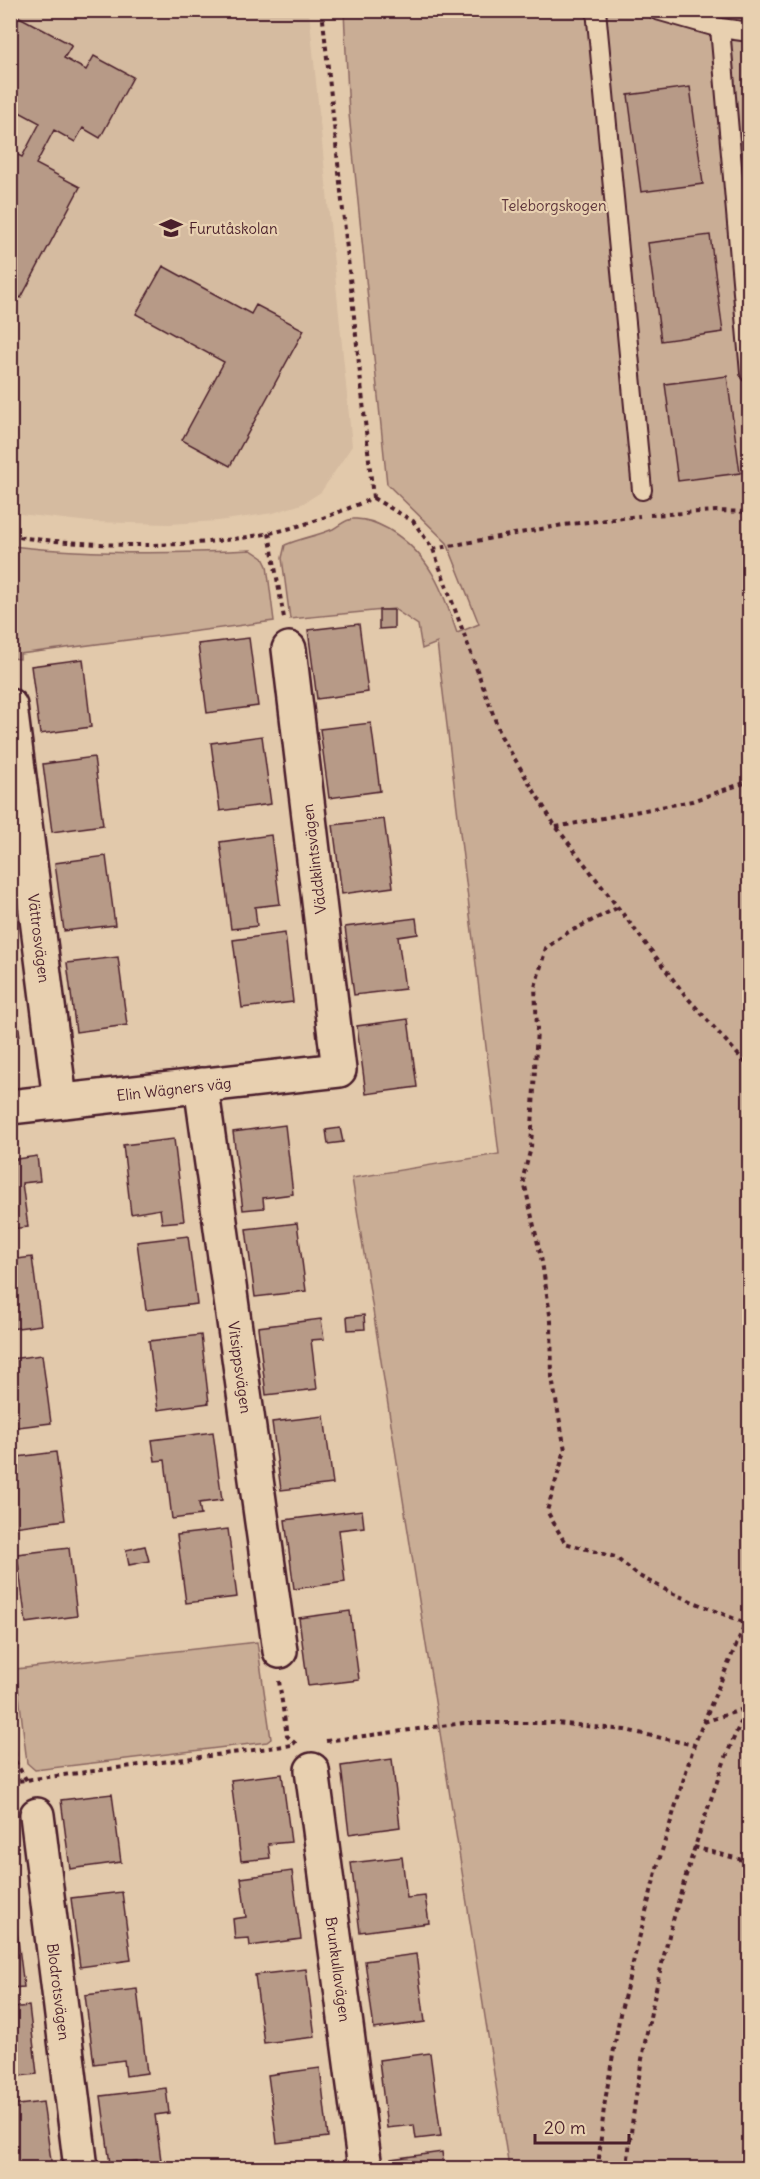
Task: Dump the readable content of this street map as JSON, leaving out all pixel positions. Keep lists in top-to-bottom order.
{
  "streets": {
    "street": [
      "Väddklintsvägen",
      "Vättrosvägen",
      "Elin Wägners väg",
      "Vitsippsvägen",
      "Brunkullavägen",
      "Blodrotsvägen"
    ]
  },
  "crossings": [
    ["Väddklintsvägen", "Elin Wägners väg"],
    ["Vättrosvägen", "Elin Wägners väg"],
    ["Elin Wägners väg", "Vitsippsvägen"]
  ],
  "parks": ["Teleborgskogen"],
  "places": {
    "school or university": ["Furutåskolan"]
  },
  "scale_bar": "20 m"
}
